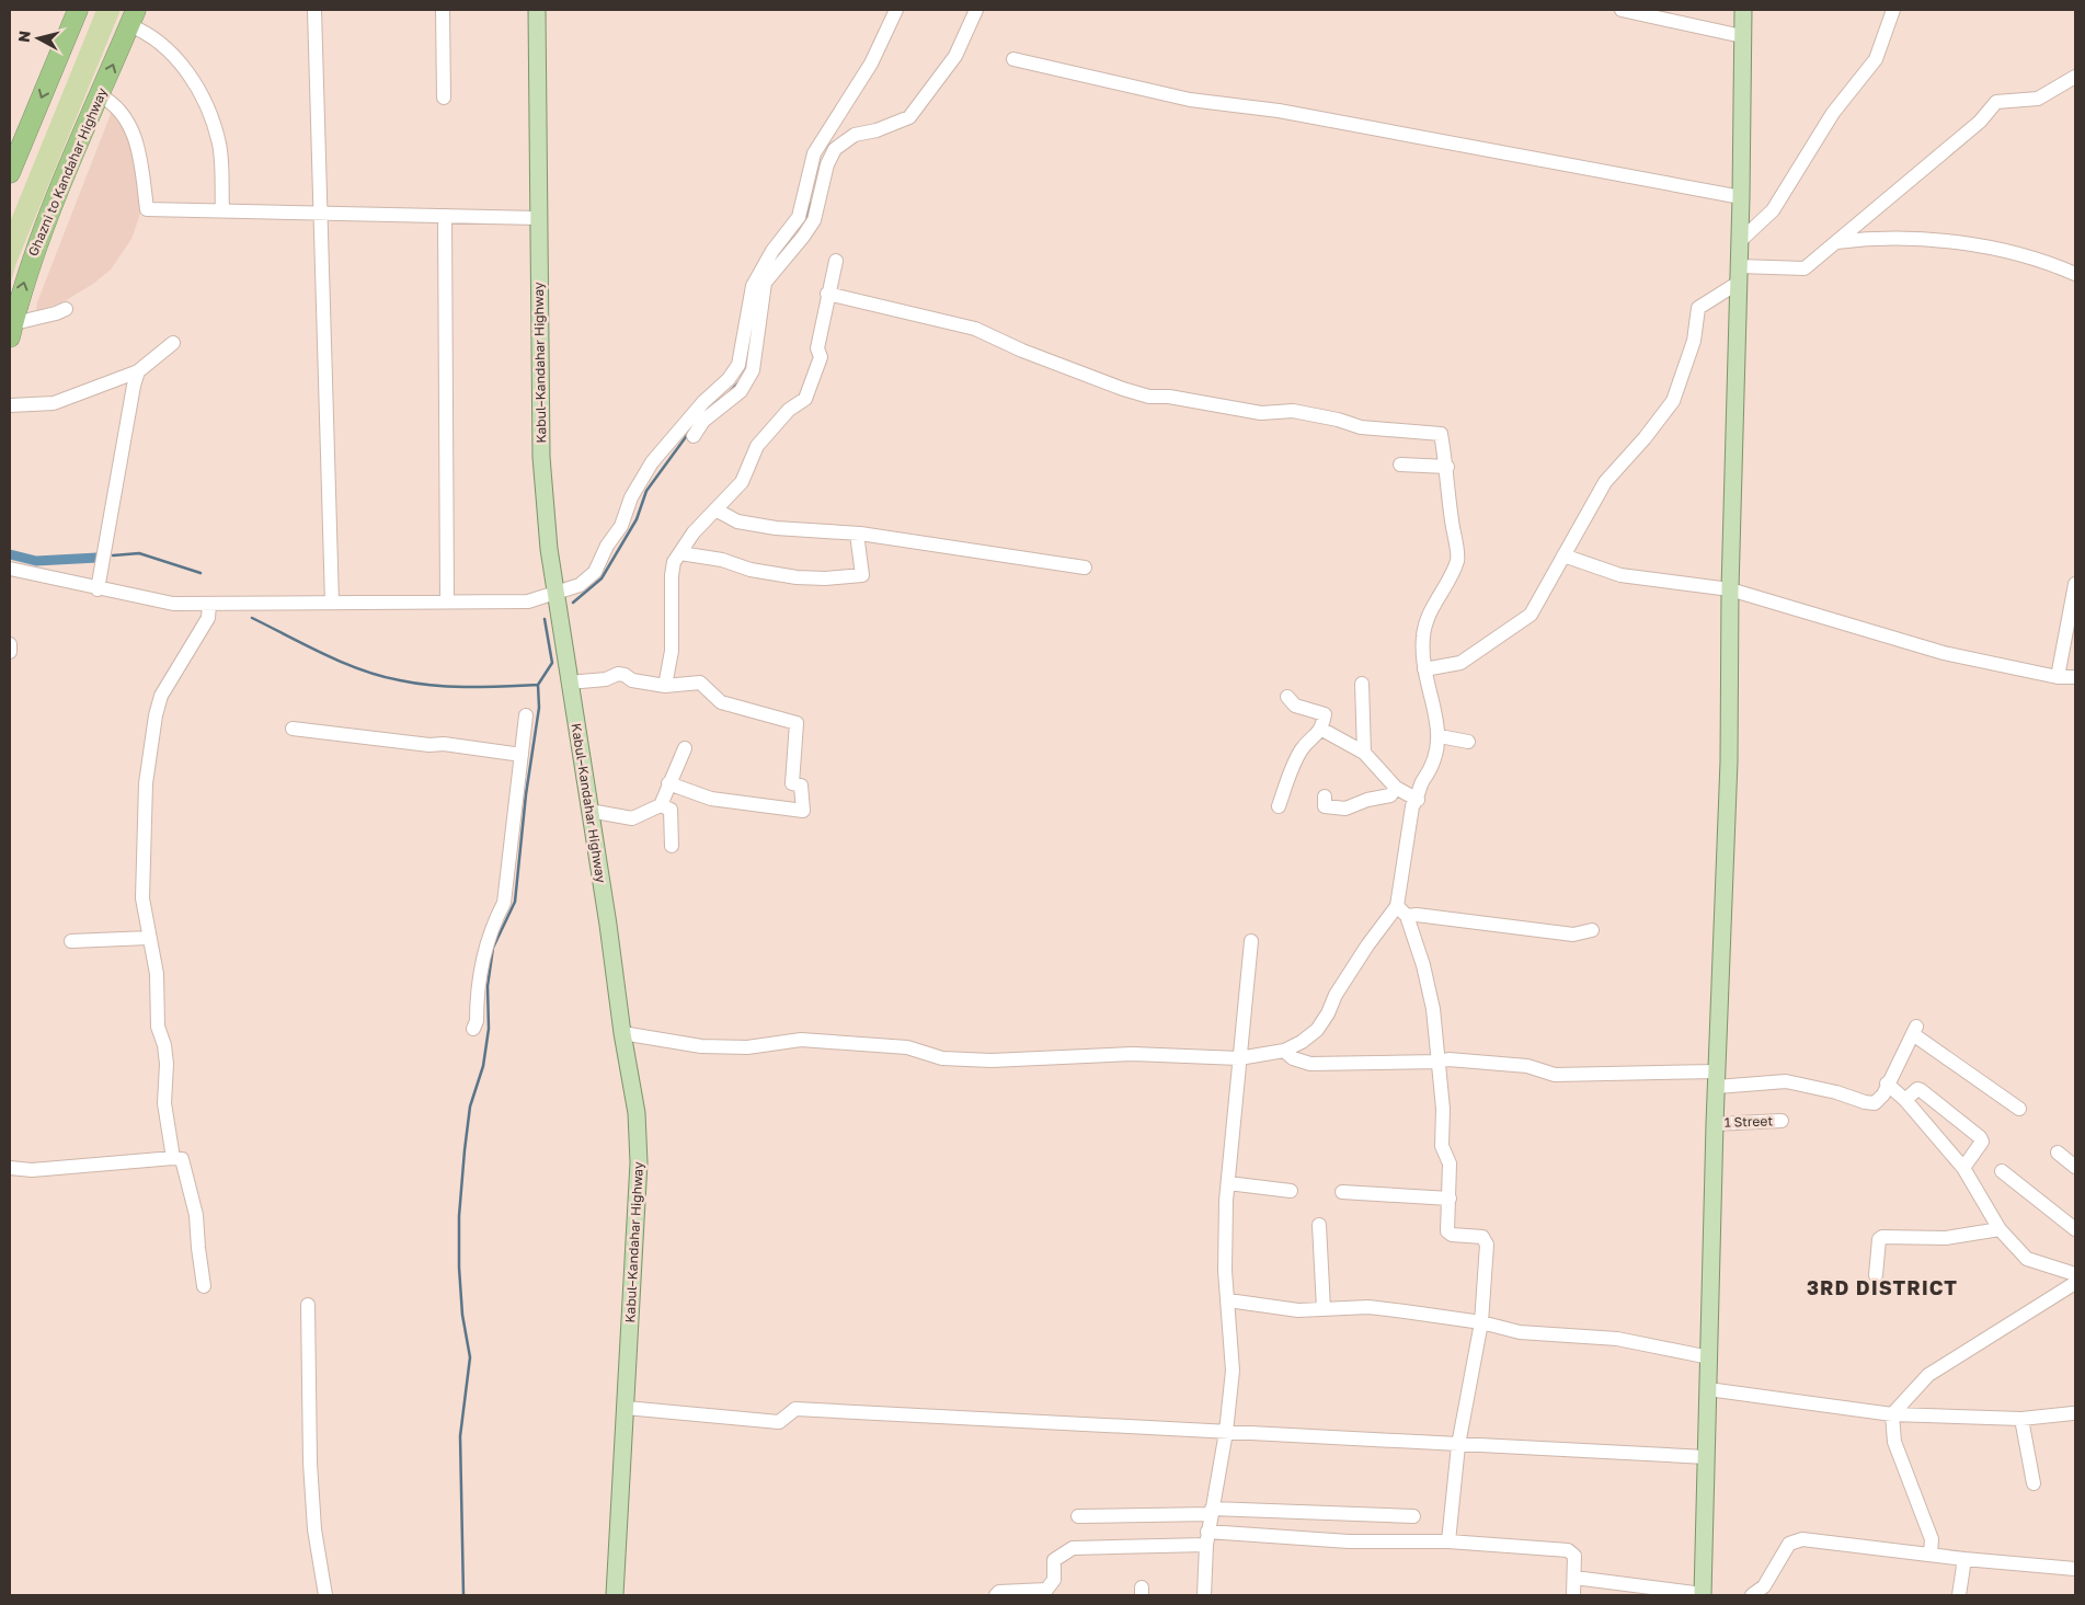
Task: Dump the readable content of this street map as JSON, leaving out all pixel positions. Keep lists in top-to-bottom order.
{
  "streets": {
    "highway": ["Ghazni to Kandahar Highway"],
    "main road": ["Kabul–Kandahar Highway"],
    "street": ["1 Street"]
  },
  "districts": ["3RD DISTRICT"],
  "north": "left"
}
